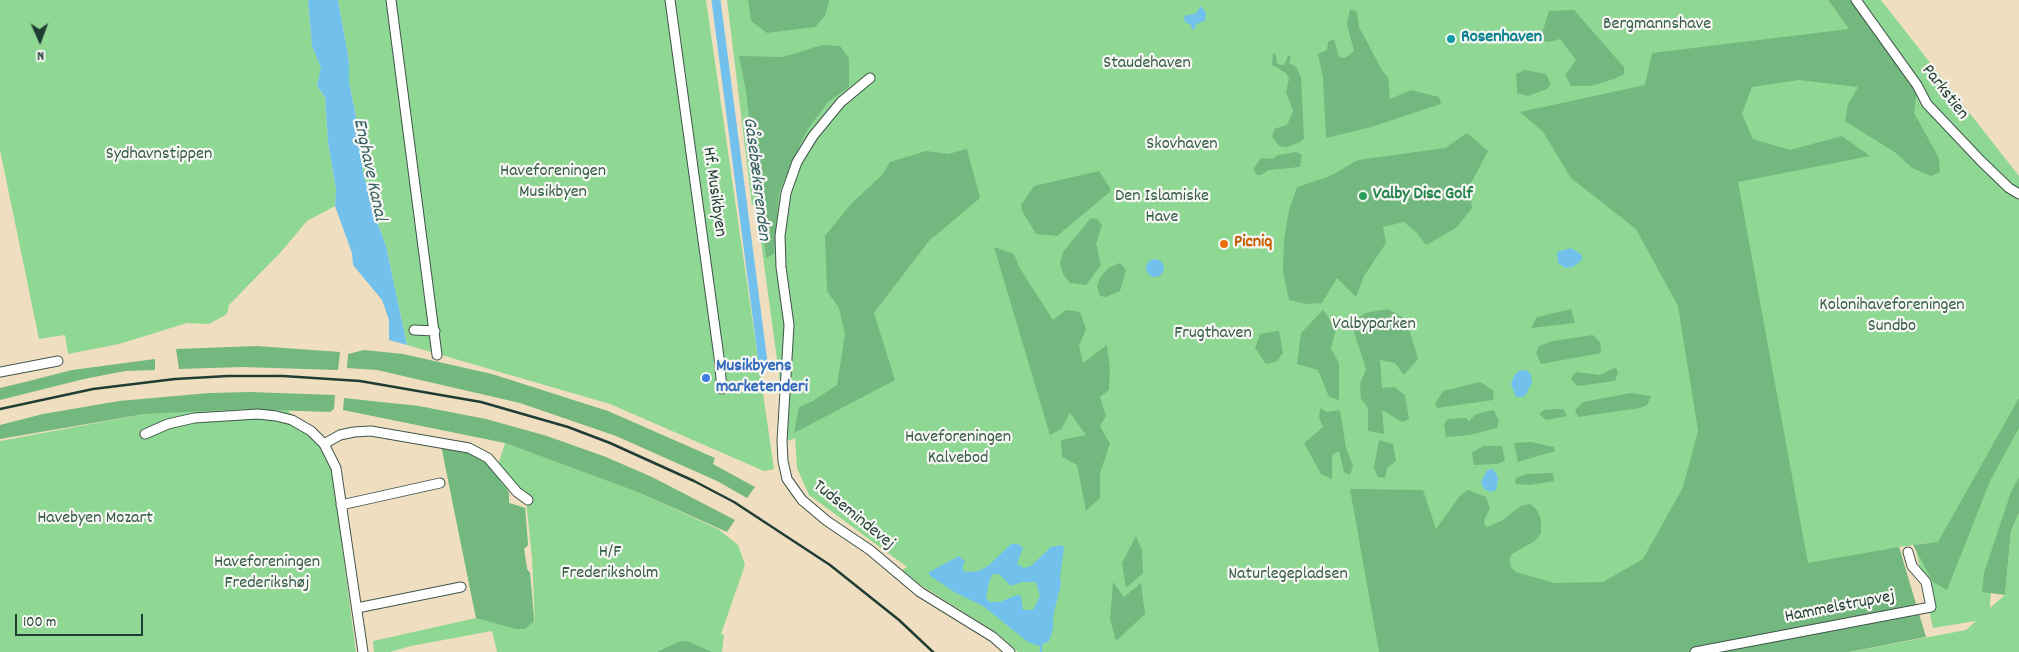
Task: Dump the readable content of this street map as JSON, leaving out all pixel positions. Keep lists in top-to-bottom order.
{
  "streets": {
    "street": [
      "Parkstien",
      "Hf. Musikbyen",
      "Tudsemindevej",
      "Hammelstrupvej"
    ]
  },
  "water": ["Enghave Kanal", "Gåsebæksrenden"],
  "parks": [
    "Bergmannshave",
    "Staudehaven",
    "Skovhaven",
    "Sydhavnstippen",
    "Haveforeningen Musikbyen",
    "Den Islamiske Have",
    "Kolonihaveforeningen Sundbo",
    "Valbyparken",
    "Frugthaven",
    "Haveforeningen Kalvebod",
    "Havebyen Mozart",
    "H/F Frederiksholm",
    "Haveforeningen Frederikshøj",
    "Naturlegepladsen"
  ],
  "places": [
    "Rosenhaven",
    "Valby Disc Golf",
    "Picniq",
    "Musikbyens marketenderi"
  ],
  "scale_bar": "100 m",
  "north": "bottom"
}
